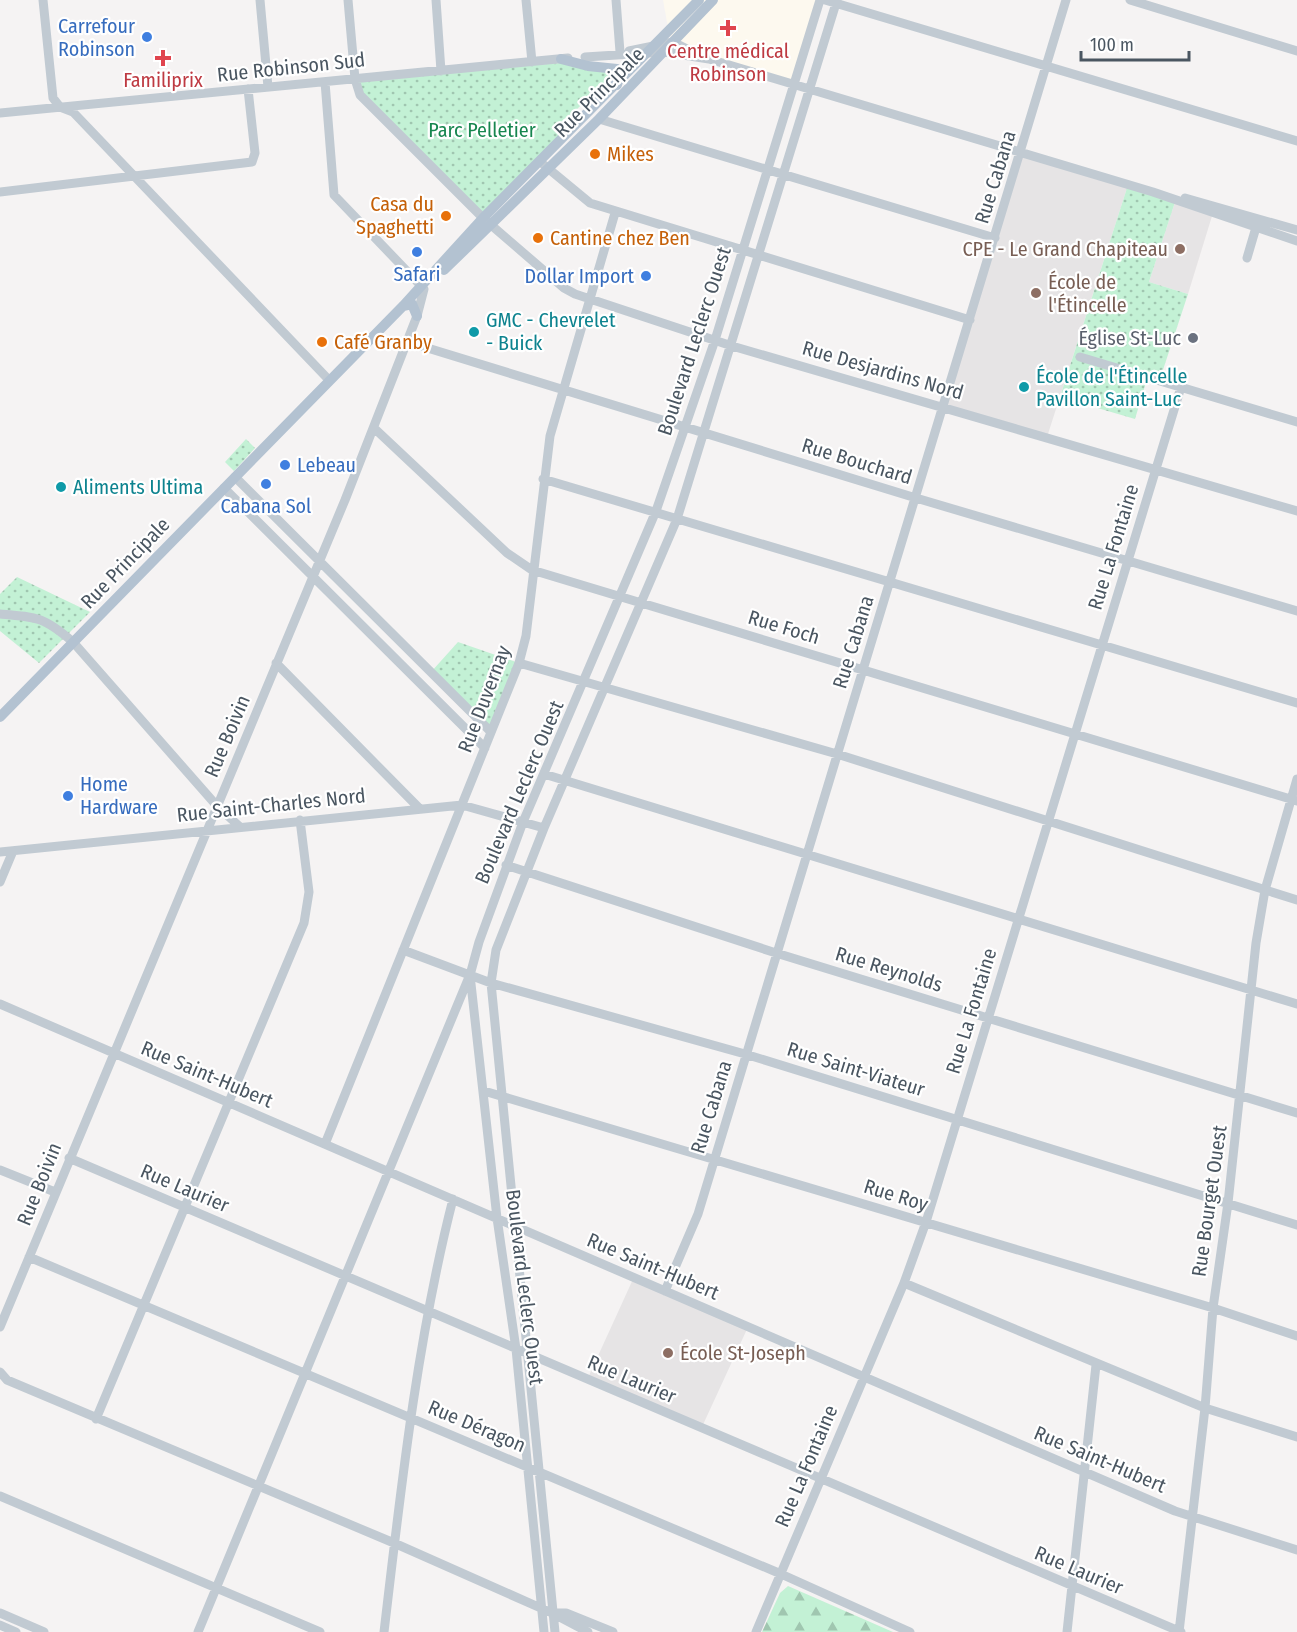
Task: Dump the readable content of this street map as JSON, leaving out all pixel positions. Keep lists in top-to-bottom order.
{
  "streets": {
    "main road": ["Rue Principale"],
    "street": [
      "Rue Robinson Sud",
      "Rue Cabana",
      "Boulevard Leclerc Ouest",
      "Rue Desjardins Nord",
      "Rue Bouchard",
      "Rue La Fontaine",
      "Rue Foch",
      "Rue Duvernay",
      "Rue Boivin",
      "Rue Saint-Charles Nord",
      "Rue Reynolds",
      "Rue Saint-Viateur",
      "Rue Saint-Hubert",
      "Rue Laurier",
      "Rue Roy",
      "Rue Bourget Ouest",
      "Rue Déragon"
    ]
  },
  "crossings": [
    ["Rue Robinson Sud", "Rue Principale"],
    ["Rue Robinson Sud", "Rue Desjardins Nord"],
    ["Rue Principale", "Rue Desjardins Nord"],
    ["Rue Principale", "Rue Boivin"],
    ["Rue Cabana", "Rue Desjardins Nord"],
    ["Rue Cabana", "Rue Bouchard"],
    ["Rue Cabana", "Rue Foch"],
    ["Rue Cabana", "Rue Reynolds"],
    ["Rue Cabana", "Rue Saint-Viateur"],
    ["Rue Cabana", "Rue Saint-Hubert"],
    ["Rue Cabana", "Rue Roy"],
    ["Boulevard Leclerc Ouest", "Rue Desjardins Nord"],
    ["Boulevard Leclerc Ouest", "Rue Bouchard"],
    ["Boulevard Leclerc Ouest", "Rue Foch"],
    ["Boulevard Leclerc Ouest", "Rue Saint-Charles Nord"],
    ["Boulevard Leclerc Ouest", "Rue Reynolds"],
    ["Boulevard Leclerc Ouest", "Rue Saint-Viateur"],
    ["Boulevard Leclerc Ouest", "Rue Saint-Hubert"],
    ["Boulevard Leclerc Ouest", "Rue Laurier"],
    ["Boulevard Leclerc Ouest", "Rue Roy"],
    ["Boulevard Leclerc Ouest", "Rue Déragon"],
    ["Rue Desjardins Nord", "Rue La Fontaine"],
    ["Rue Desjardins Nord", "Rue Duvernay"],
    ["Rue Bouchard", "Rue La Fontaine"],
    ["Rue Bouchard", "Rue Duvernay"],
    ["Rue Bouchard", "Rue Boivin"],
    ["Rue La Fontaine", "Rue Foch"],
    ["Rue La Fontaine", "Rue Reynolds"],
    ["Rue La Fontaine", "Rue Saint-Viateur"],
    ["Rue La Fontaine", "Rue Saint-Hubert"],
    ["Rue La Fontaine", "Rue Laurier"],
    ["Rue La Fontaine", "Rue Roy"],
    ["Rue La Fontaine", "Rue Déragon"],
    ["Rue Foch", "Rue Duvernay"],
    ["Rue Foch", "Rue Boivin"],
    ["Rue Foch", "Rue Bourget Ouest"],
    ["Rue Duvernay", "Rue Saint-Charles Nord"],
    ["Rue Duvernay", "Rue Saint-Viateur"],
    ["Rue Duvernay", "Rue Saint-Hubert"],
    ["Rue Boivin", "Rue Saint-Charles Nord"],
    ["Rue Boivin", "Rue Saint-Hubert"],
    ["Rue Boivin", "Rue Laurier"],
    ["Rue Boivin", "Rue Déragon"],
    ["Rue Reynolds", "Rue Bourget Ouest"],
    ["Rue Saint-Viateur", "Rue Bourget Ouest"],
    ["Rue Saint-Hubert", "Rue Bourget Ouest"],
    ["Rue Laurier", "Rue Bourget Ouest"],
    ["Rue Roy", "Rue Bourget Ouest"]
  ],
  "parks": ["Parc Pelletier"],
  "places": {
    "health": ["Centre médical Robinson", "Familiprix"],
    "other": [
      "Carrefour Robinson",
      "Mikes",
      "Casa du Spaghetti",
      "Cantine chez Ben",
      "CPE - Le Grand Chapiteau",
      "Safari",
      "Dollar Import",
      "École de l'Étincelle",
      "GMC - Chevrelet - Buick",
      "Église St-Luc",
      "Café Granby",
      "École de l'Étincelle Pavillon Saint-Luc",
      "Lebeau",
      "Cabana Sol",
      "Aliments Ultima",
      "Home Hardware",
      "École St-Joseph"
    ]
  },
  "scale_bar": "100 m"
}
